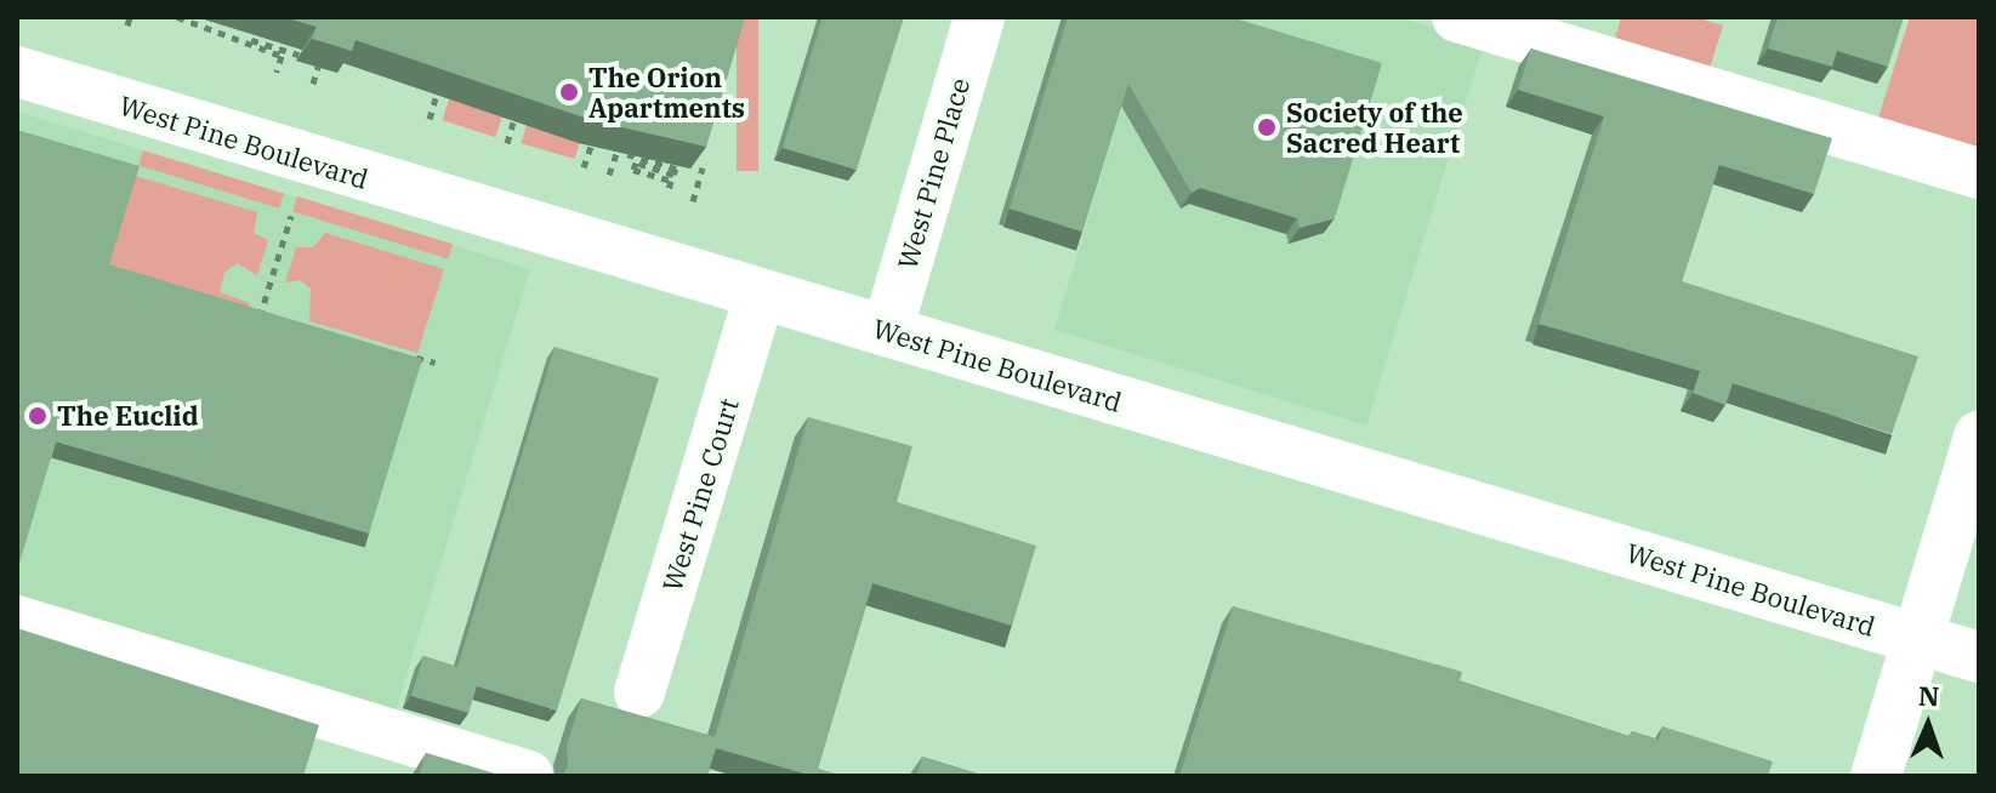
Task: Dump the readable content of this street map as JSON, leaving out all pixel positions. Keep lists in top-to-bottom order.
{
  "streets": {
    "street": ["West Pine Boulevard", "West Pine Place", "West Pine Court"]
  },
  "crossings": [
    ["West Pine Boulevard", "West Pine Place"],
    ["West Pine Boulevard", "West Pine Court"]
  ],
  "places": ["The Orion Apartments", "Society of the Sacred Heart", "The Euclid"],
  "north": "top"
}
